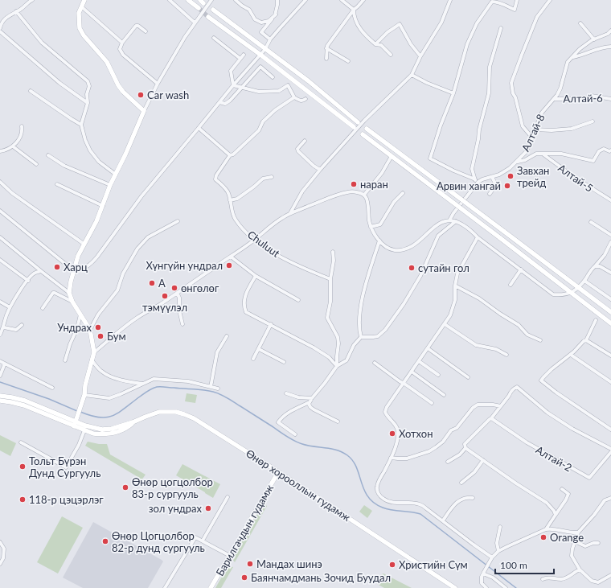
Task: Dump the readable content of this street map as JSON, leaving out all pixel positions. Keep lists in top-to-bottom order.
{
  "streets": {
    "main road": ["Өнөр хорооллын гудамж", "Барилгачдын гудамж"],
    "street": [
      "Алтай-6",
      "Алтай-8",
      "Алтай-5",
      "Chuluut",
      "Алтай-2"
    ]
  },
  "crossings": [
    ["Алтай-6", "Алтай-8"],
    ["Өнөр хорооллын гудамж", "Барилгачдын гудамж"]
  ],
  "places": [
    "Car wash",
    "Завхан трейд",
    "наран",
    "Арвин хангай",
    "Хүнгүйн ундрал",
    "Харц",
    "сутайн гол",
    "A",
    "өнгөлөг",
    "тэмүүлэл",
    "Ундрах",
    "Бум",
    "Хотхон",
    "Тольт Бүрэн Дунд Сургууль",
    "Өнөр цогцолбор 83-р сургууль",
    "118-р цэцэрлэг",
    "зол ундрах",
    "Orange",
    "Өнөр Цогцолбор 82-р дунд сургууль",
    "Мандах шинэ",
    "Христийн Сүм",
    "Баянчамдмань Зочид Буудал"
  ],
  "scale_bar": "100 m"
}
